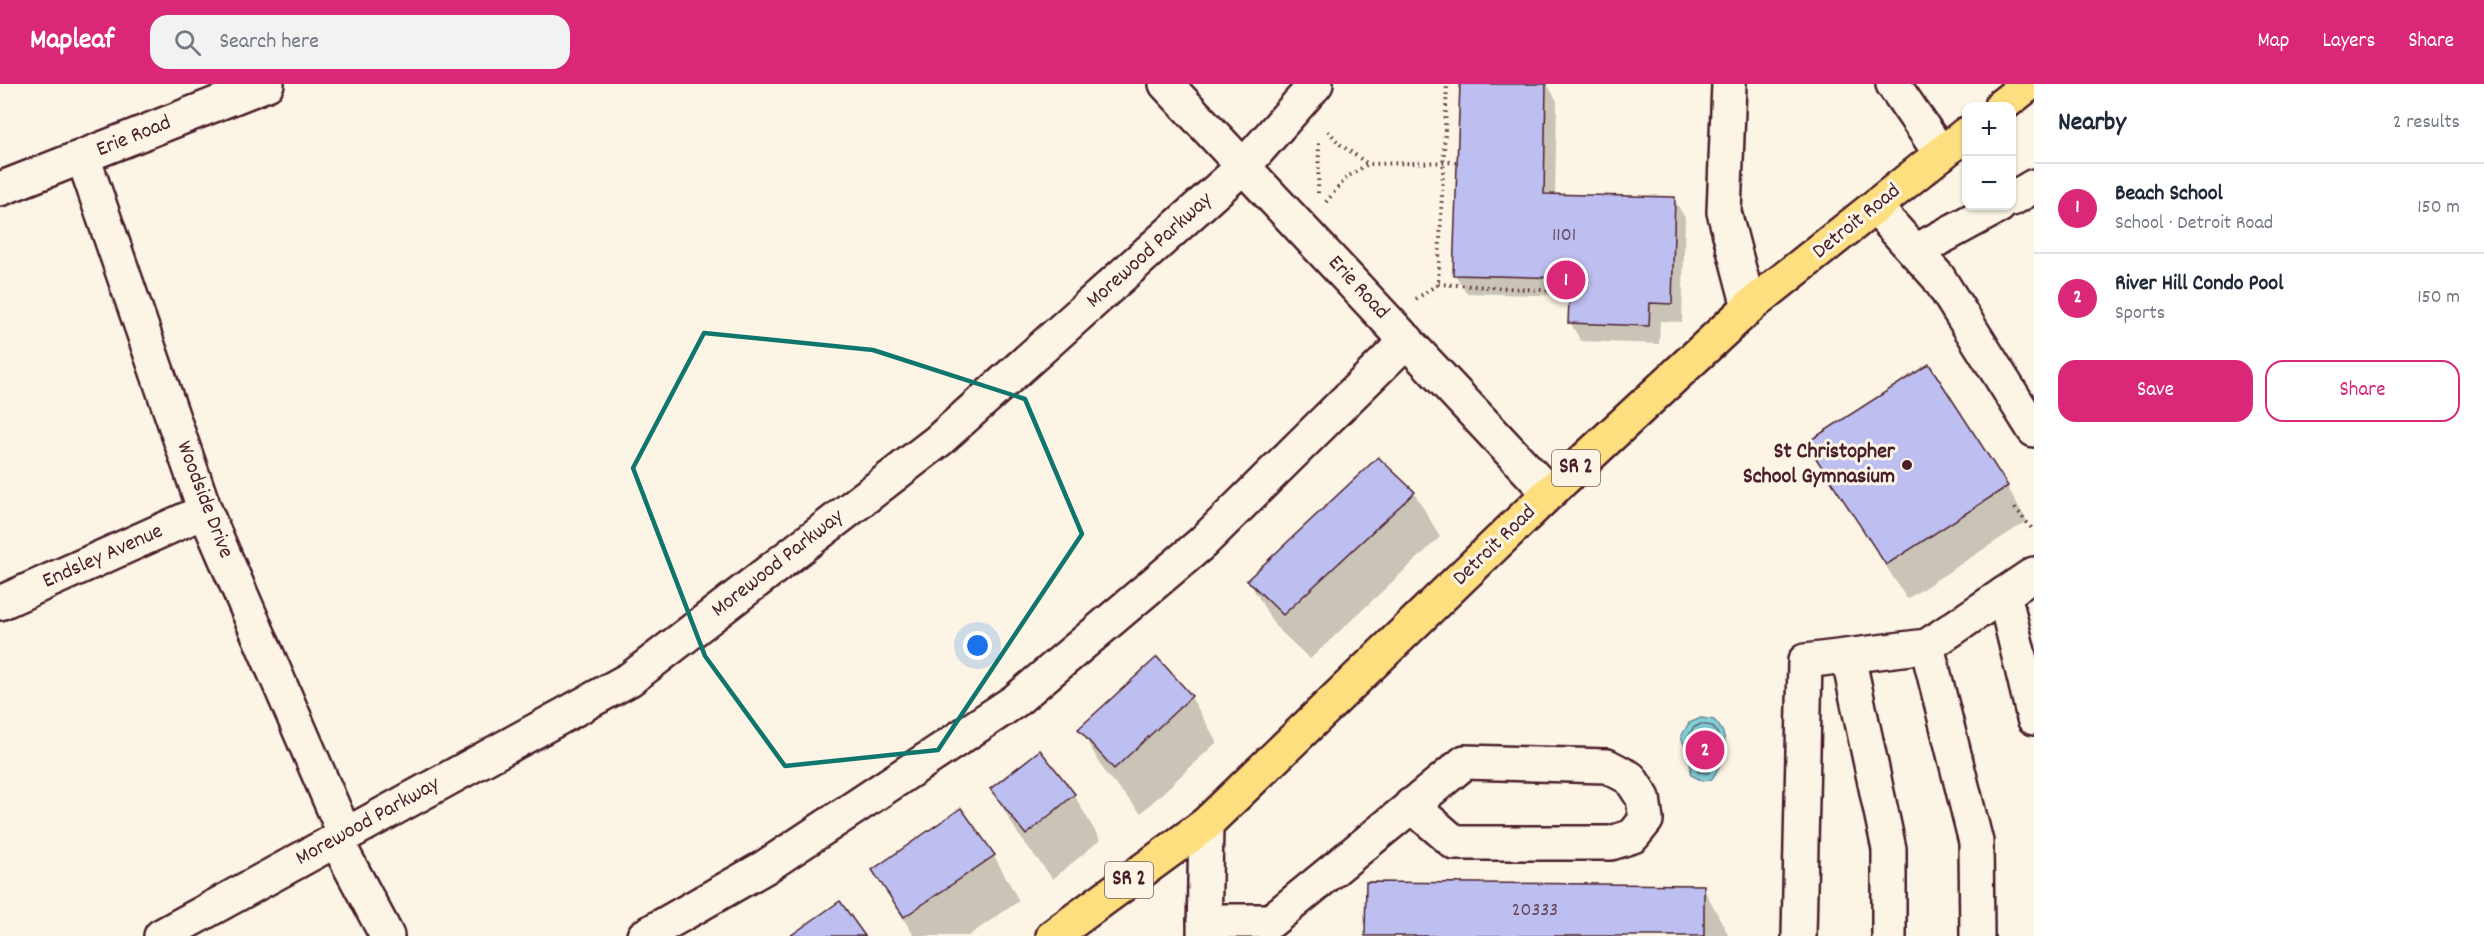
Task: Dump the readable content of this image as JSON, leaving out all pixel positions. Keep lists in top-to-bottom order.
{
  "streets": {
    "main road": ["Detroit Road", "SR 2"],
    "street": [
      "Erie Road",
      "Morewood Parkway",
      "Woodside Drive",
      "Endsley Avenue"
    ]
  },
  "crossings": [
    ["Erie Road", "Detroit Road"],
    ["Erie Road", "Morewood Parkway"],
    ["Erie Road", "Woodside Drive"],
    ["Morewood Parkway", "Woodside Drive"],
    ["Woodside Drive", "Endsley Avenue"]
  ],
  "places": ["St Christopher School Gymnasium"],
  "house_numbers": ["1101", "20333"],
  "page": {
    "header": "Mapleaf",
    "search": "Search here",
    "nav": ["Map", "Layers", "Share"],
    "heading": ["Nearby", "2 results"],
    "map_buttons": ["+", "−"],
    "list": [
      {
        "mark": "1",
        "name": "Beach School",
        "note": "School · Detroit Road",
        "value": "150 m"
      },
      {
        "mark": "2",
        "name": "River Hill Condo Pool",
        "note": "Sports",
        "value": "150 m"
      }
    ],
    "pins": ["1", "2"],
    "buttons": ["Save", "Share"]
  }
}
